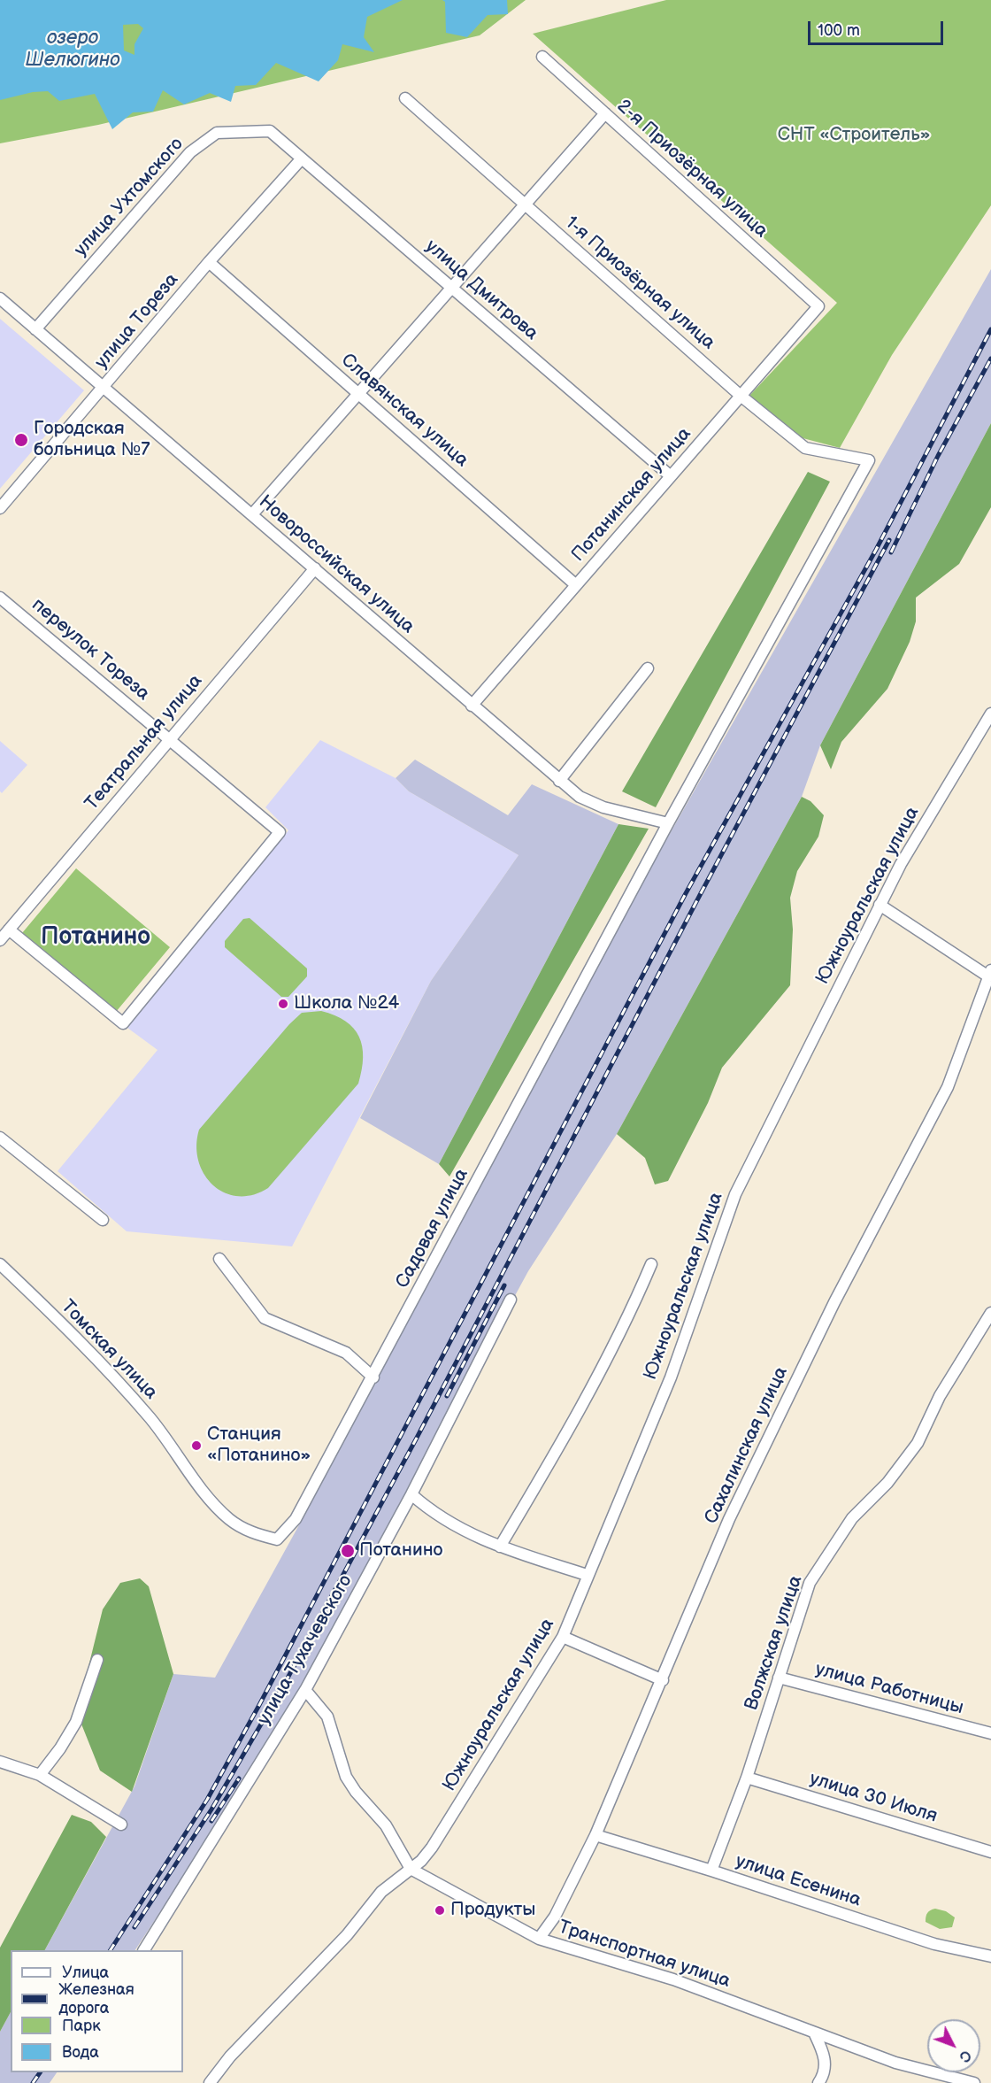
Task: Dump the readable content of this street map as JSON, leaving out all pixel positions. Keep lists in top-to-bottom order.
{
  "streets": {
    "street": [
      "2-я Приозёрная улица",
      "улица Ухтомского",
      "1-я Приозёрная улица",
      "улица Дмитрова",
      "улица Тореза",
      "Славянская улица",
      "Потанинская улица",
      "Новороссийская улица",
      "переулок Тореза",
      "Театральная улица",
      "Южноуральская улица",
      "Садовая улица",
      "Томская улица",
      "Сахалинская улица",
      "Волжская улица",
      "улица Тухачевского",
      "улица Работницы",
      "улица 30 Июля",
      "улица Есенина",
      "Транспортная улица"
    ]
  },
  "crossings": [
    ["2-я Приозёрная улица", "Потанинская улица"],
    ["улица Ухтомского", "улица Дмитрова"],
    ["улица Ухтомского", "Новороссийская улица"],
    ["1-я Приозёрная улица", "Потанинская улица"],
    ["1-я Приозёрная улица", "Садовая улица"],
    ["улица Дмитрова", "улица Тореза"],
    ["улица Дмитрова", "Потанинская улица"],
    ["улица Тореза", "Славянская улица"],
    ["улица Тореза", "Новороссийская улица"],
    ["Славянская улица", "Потанинская улица"],
    ["Потанинская улица", "Новороссийская улица"],
    ["Новороссийская улица", "Театральная улица"],
    ["Новороссийская улица", "Садовая улица"],
    ["переулок Тореза", "Театральная улица"],
    ["Южноуральская улица", "Транспортная улица"],
    ["Садовая улица", "Томская улица"],
    ["Сахалинская улица", "улица Есенина"],
    ["Сахалинская улица", "Транспортная улица"],
    ["Волжская улица", "улица Работницы"],
    ["Волжская улица", "улица 30 Июля"],
    ["Волжская улица", "улица Есенина"]
  ],
  "districts": ["Потанино"],
  "water": ["озеро Шелюгино"],
  "parks": ["СНТ «Строитель»"],
  "places": [
    "Городская больница №7",
    "Школа №24",
    "Станция «Потанино»",
    "Потанино",
    "Продукты"
  ],
  "legend": [
    "Улица",
    "Железная дорога",
    "Парк",
    "Вода"
  ],
  "scale_bar": "100 m",
  "north": "bottom right"
}
